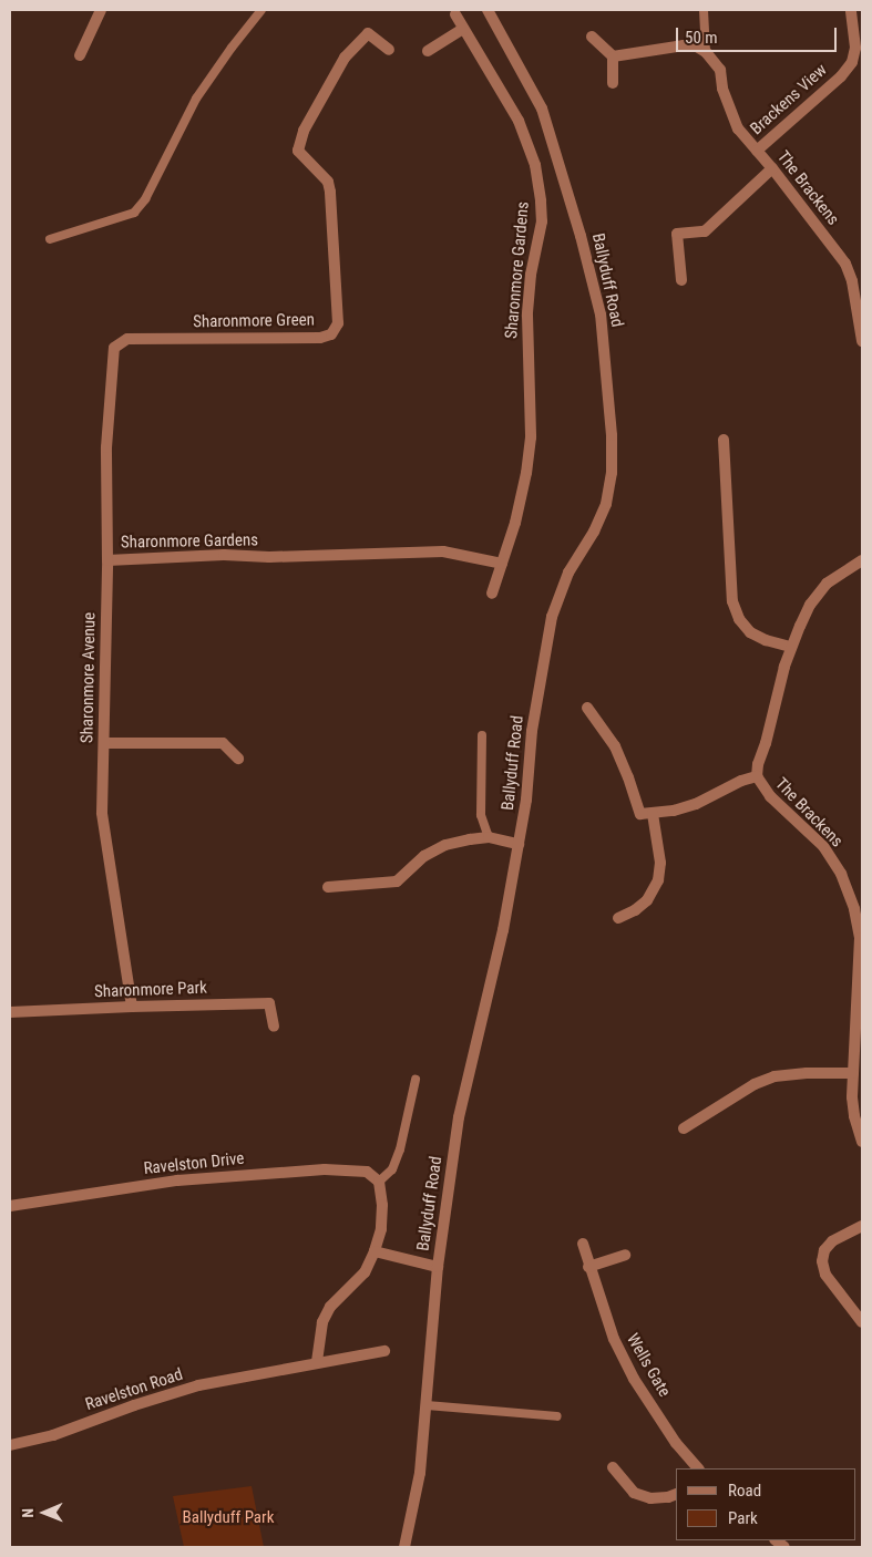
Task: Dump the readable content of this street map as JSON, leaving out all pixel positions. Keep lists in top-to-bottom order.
{
  "streets": {
    "street": [
      "Brackens View",
      "The Brackens",
      "Sharonmore Gardens",
      "Ballyduff Road",
      "Sharonmore Green",
      "Sharonmore Avenue",
      "Sharonmore Park",
      "Ravelston Drive",
      "Wells Gate",
      "Ravelston Road"
    ]
  },
  "crossings": [
    ["Brackens View", "The Brackens"],
    ["Sharonmore Gardens", "Sharonmore Avenue"],
    ["Sharonmore Green", "Sharonmore Avenue"],
    ["Sharonmore Avenue", "Sharonmore Park"]
  ],
  "parks": ["Ballyduff Park"],
  "legend": ["Road", "Park"],
  "scale_bar": "50 m",
  "north": "left"
}
